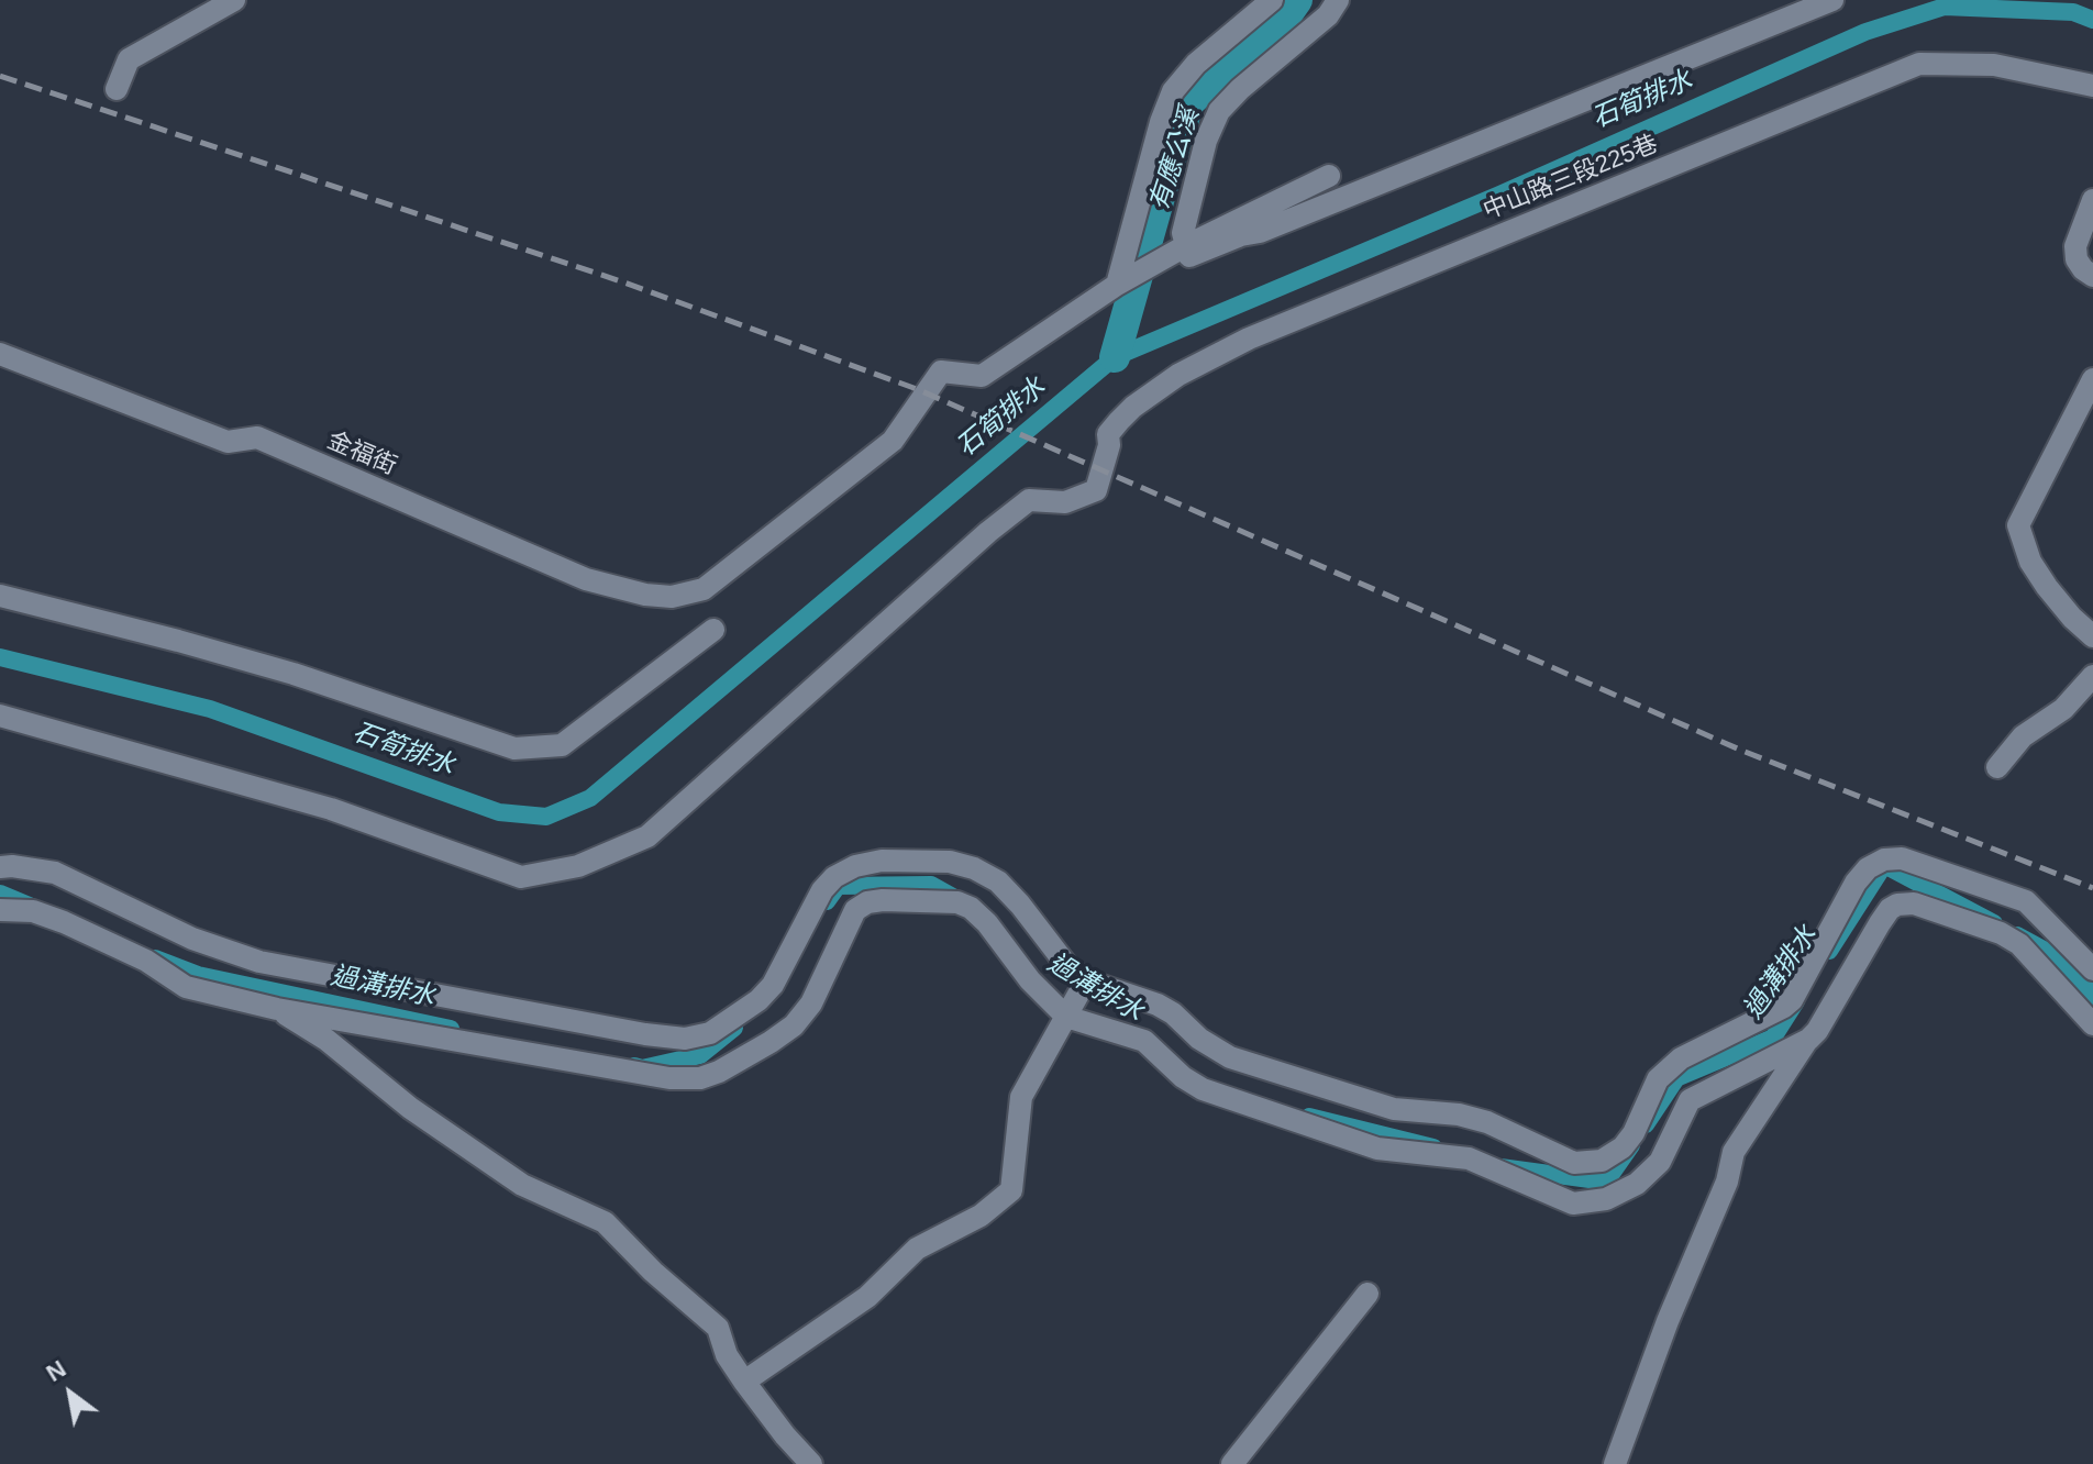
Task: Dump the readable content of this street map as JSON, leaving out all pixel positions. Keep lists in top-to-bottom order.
{
  "streets": {
    "street": ["中山路三段225巷", "金福街"]
  },
  "water": ["石筍排水", "有應公溪", "過溝排水"],
  "north": "top left"
}
